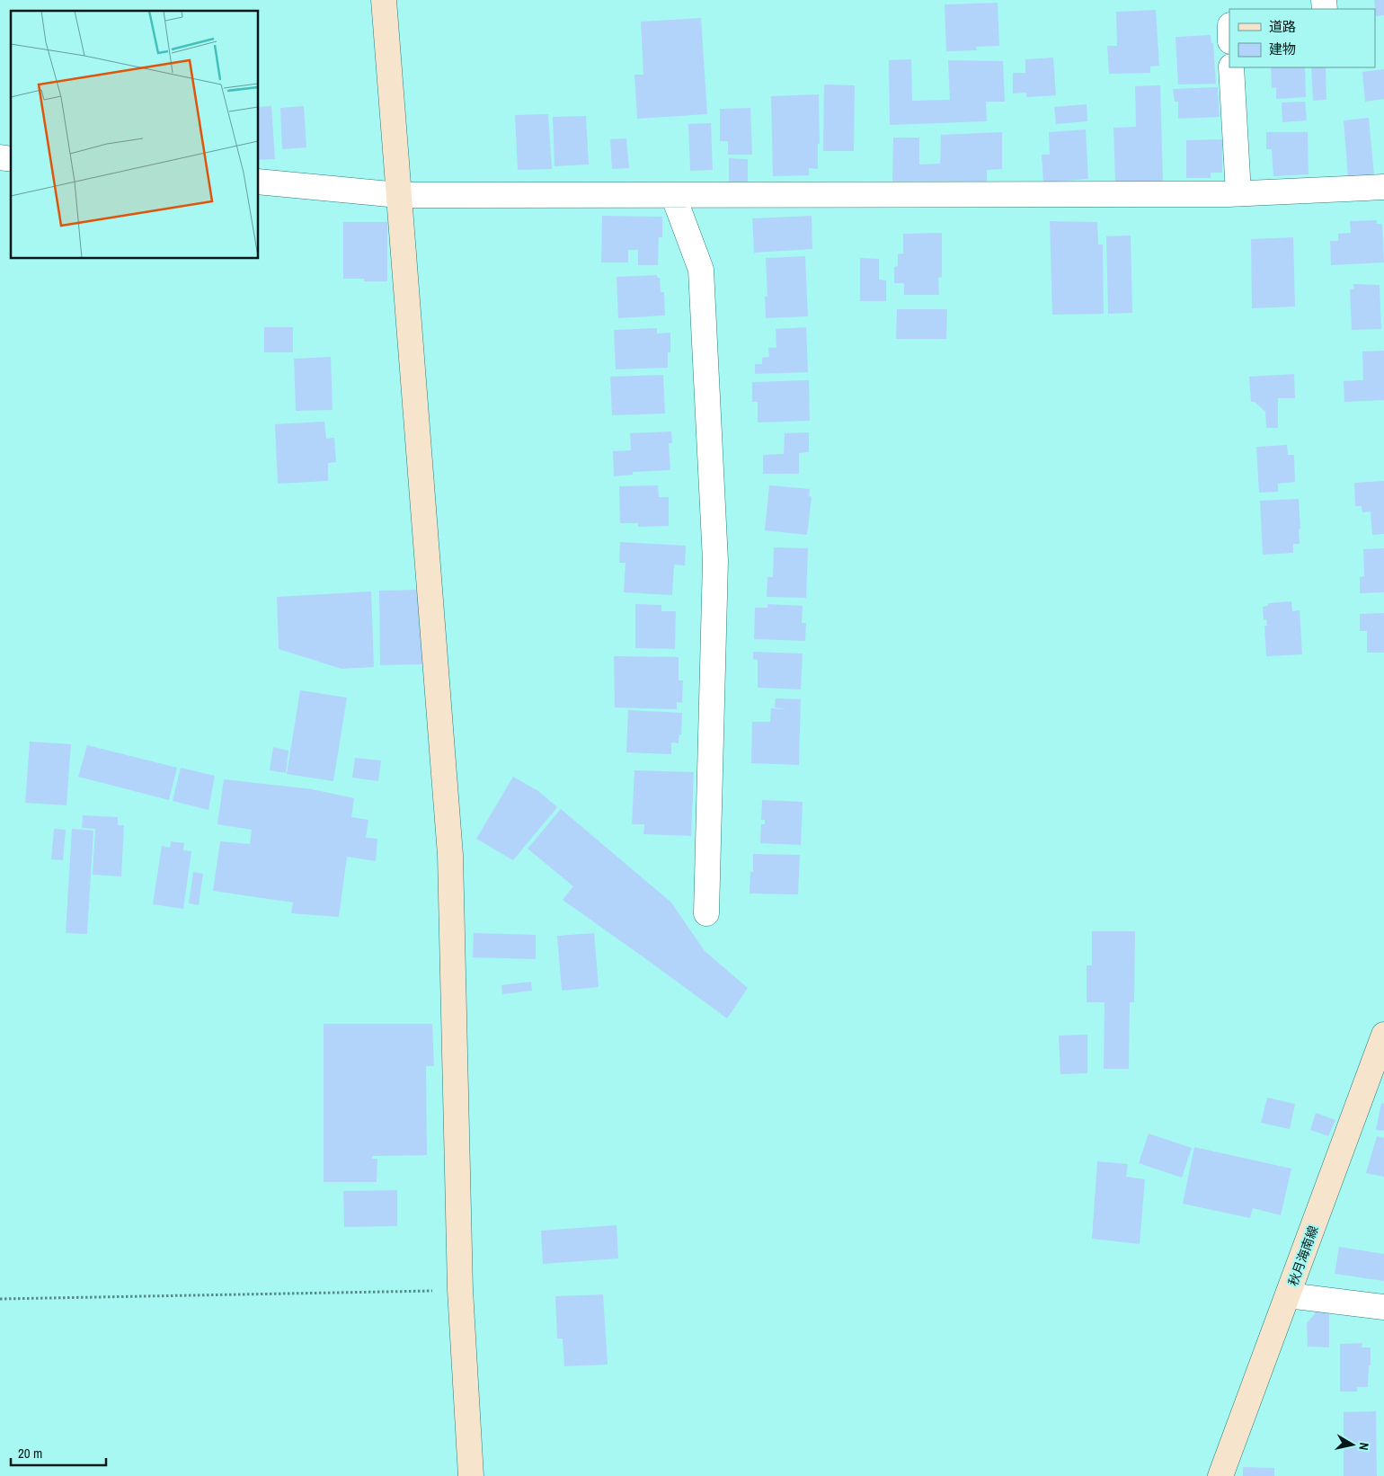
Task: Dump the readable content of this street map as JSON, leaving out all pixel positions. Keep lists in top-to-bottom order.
{
  "streets": {
    "street": ["秋月海南線"]
  },
  "legend": ["道路", "建物"],
  "scale_bar": "20 m",
  "north": "right"
}
